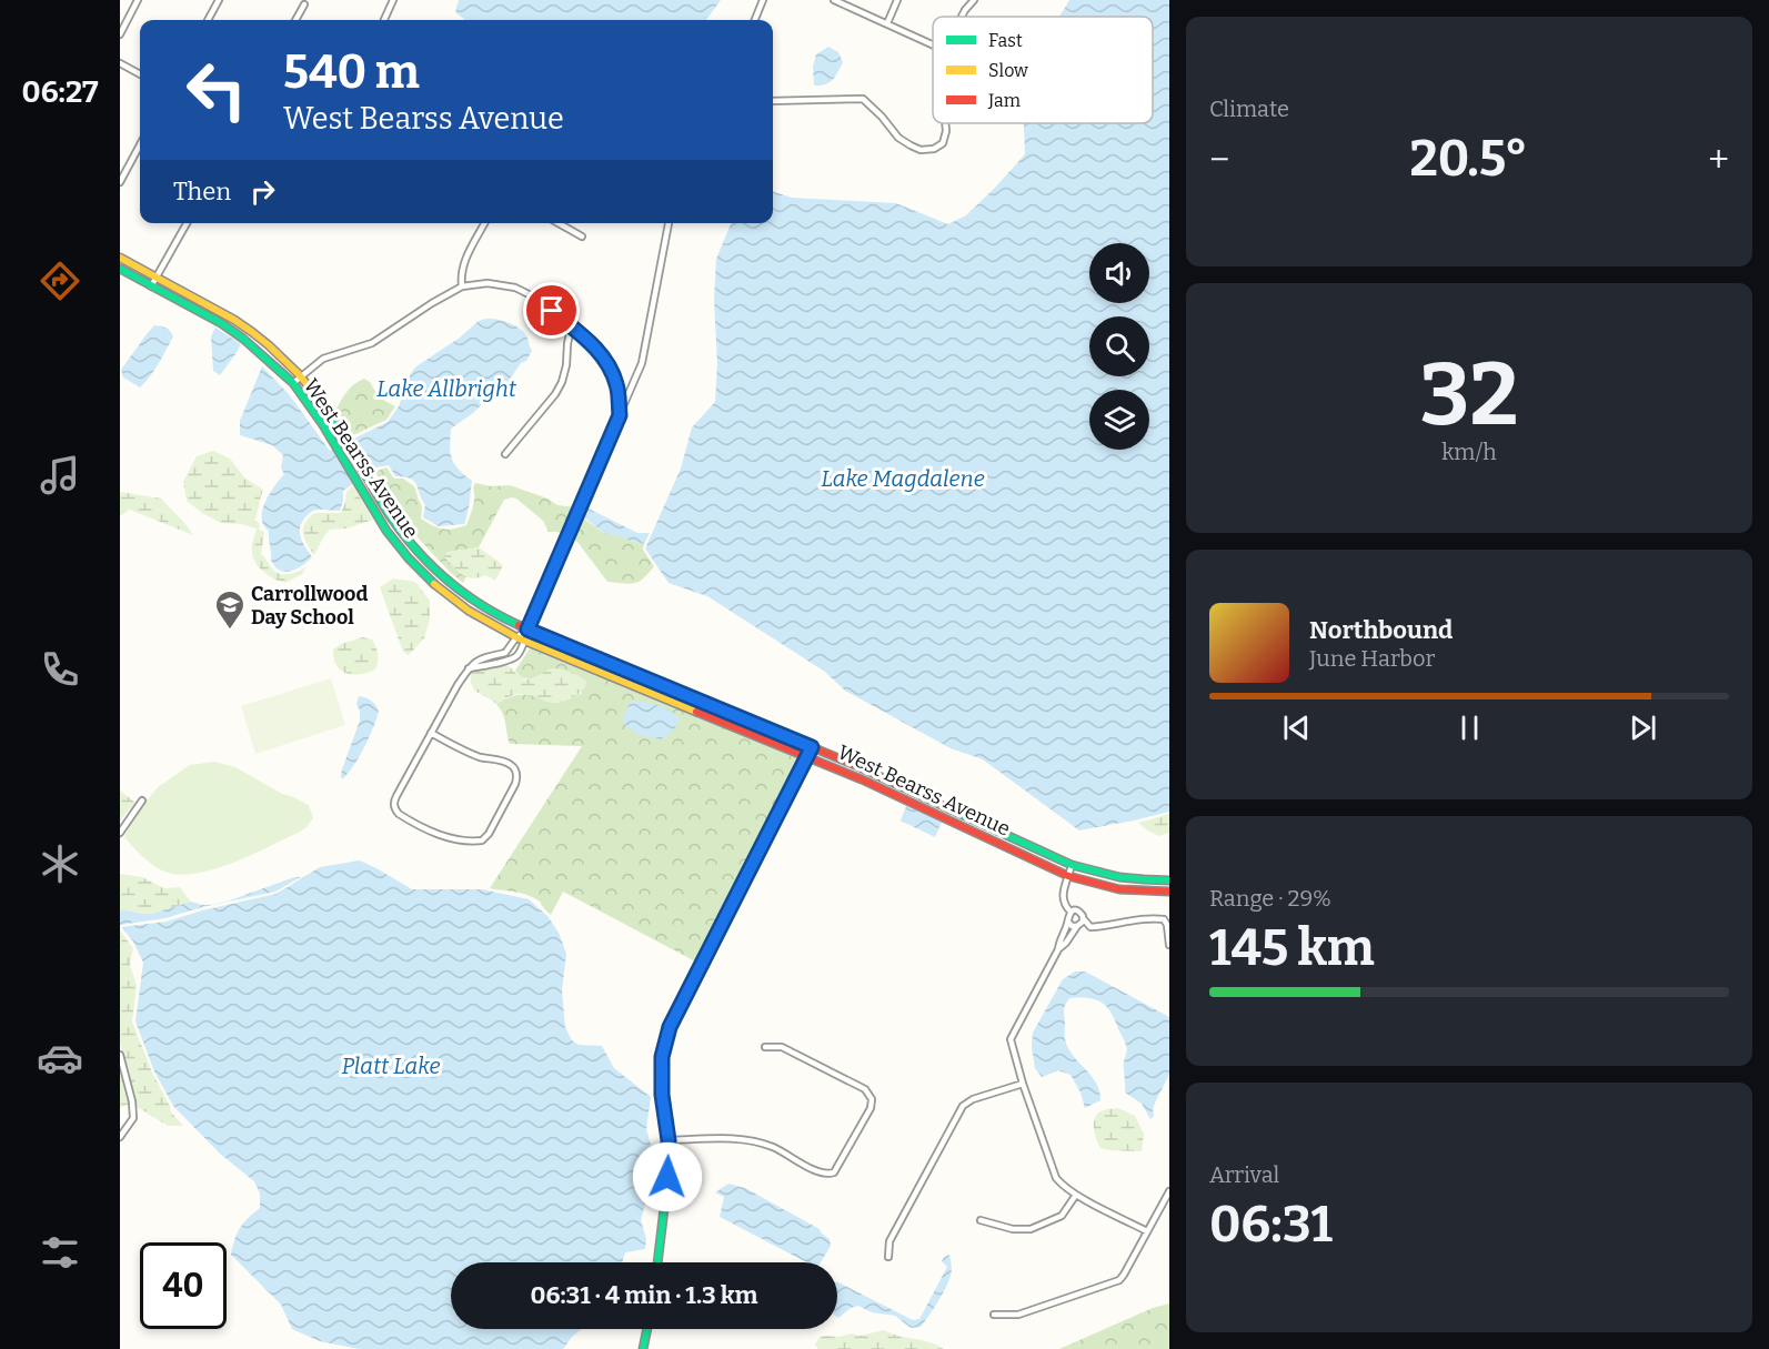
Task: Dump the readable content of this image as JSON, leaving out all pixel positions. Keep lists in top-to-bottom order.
{
  "streets": {
    "main road": ["West Bearss Avenue"]
  },
  "water": ["Lake Allbright", "Lake Magdalene", "Platt Lake"],
  "places": {
    "school or university": ["Carrollwood Day School"]
  },
  "legend": ["Fast", "Slow", "Jam"],
  "page": {
    "tabs": "06:27",
    "tile": [
      "Climate",
      ["32", "km/h"],
      ["Range · 29%", "145 km"],
      ["Arrival", "06:31"]
    ],
    "turn": ["540 m", "West Bearss Avenue"],
    "heat": ["−", "20.5°", "+"],
    "then": "Then",
    "song": ["Northbound", "June Harbor"],
    "limit": "40",
    "trip": "06:31 · 4 min · 1.3 km"
  }
}
